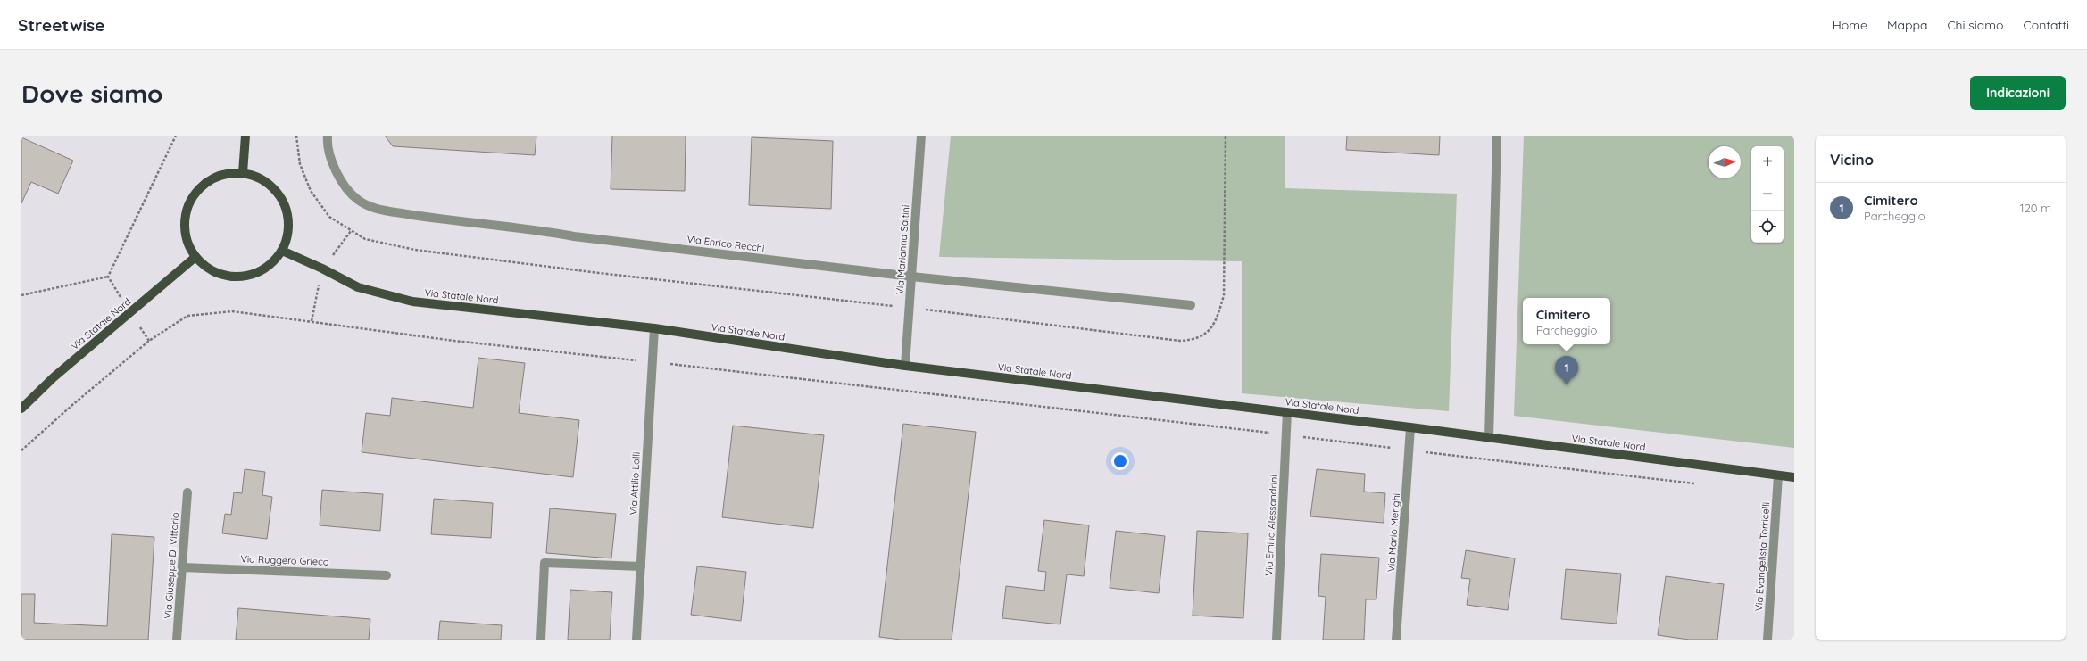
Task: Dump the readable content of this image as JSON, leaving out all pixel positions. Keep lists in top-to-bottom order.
{
  "streets": {
    "main road": ["Via Statale Nord"],
    "street": [
      "Via Enrico Recchi",
      "Via Marianna Saltini",
      "Via Attilio Lolli",
      "Via Emilio Alessandrini",
      "Via Mario Merighi",
      "Via Evangelista Torricelli",
      "Via Ruggero Grieco",
      "Via Giuseppe Di Vittorio"
    ]
  },
  "crossings": [
    ["Via Enrico Recchi", "Via Marianna Saltini"],
    ["Via Marianna Saltini", "Via Statale Nord"],
    ["Via Statale Nord", "Via Attilio Lolli"],
    ["Via Statale Nord", "Via Emilio Alessandrini"],
    ["Via Statale Nord", "Via Mario Merighi"],
    ["Via Statale Nord", "Via Evangelista Torricelli"],
    ["Via Ruggero Grieco", "Via Giuseppe Di Vittorio"]
  ],
  "north": "right",
  "page": {
    "header": "Streetwise",
    "nav": [
      "Home",
      "Mappa",
      "Chi siamo",
      "Contatti"
    ],
    "buttons": "Indicazioni",
    "title": "Dove siamo",
    "heading": "Vicino",
    "map_buttons": ["+", "−"],
    "list": [
      {
        "mark": "1",
        "name": "Cimitero",
        "note": "Parcheggio",
        "value": "120 m"
      }
    ],
    "popup": ["Cimitero", "Parcheggio"],
    "pins": "1"
  }
}
